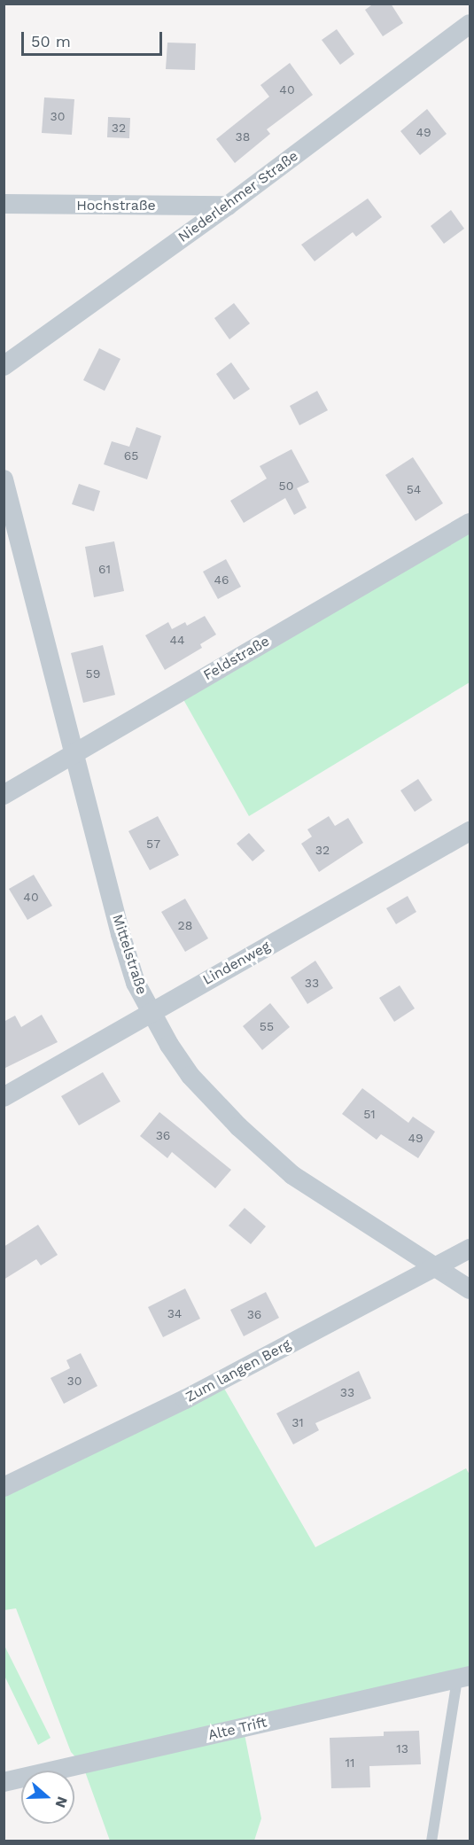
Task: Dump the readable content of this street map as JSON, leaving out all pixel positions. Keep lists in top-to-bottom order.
{
  "streets": {
    "street": [
      "Niederlehmer Straße",
      "Hochstraße",
      "Feldstraße",
      "Mittelstraße",
      "Lindenweg",
      "Zum langen Berg",
      "Alte Trift"
    ]
  },
  "crossings": [
    ["Niederlehmer Straße", "Hochstraße"],
    ["Feldstraße", "Mittelstraße"],
    ["Mittelstraße", "Lindenweg"],
    ["Mittelstraße", "Zum langen Berg"]
  ],
  "house_numbers": [
    "40",
    "30",
    "32",
    "49",
    "38",
    "65",
    "50",
    "54",
    "61",
    "46",
    "44",
    "59",
    "57",
    "32",
    "40",
    "28",
    "33",
    "55",
    "51",
    "36",
    "49",
    "34",
    "36",
    "30",
    "33",
    "31",
    "13",
    "11"
  ],
  "scale_bar": "50 m",
  "north": "right"
}
